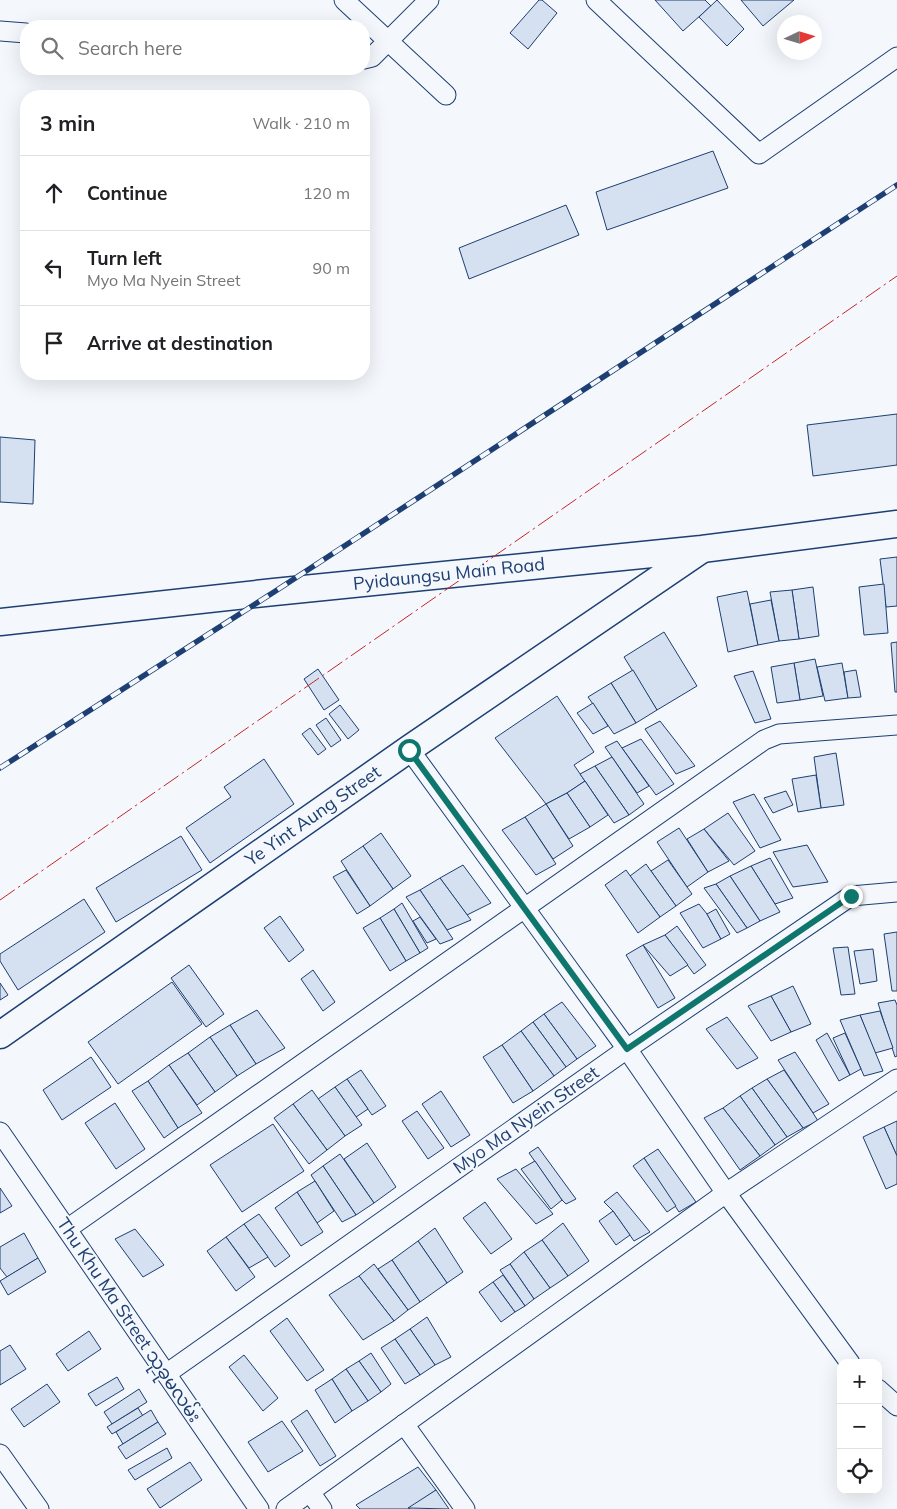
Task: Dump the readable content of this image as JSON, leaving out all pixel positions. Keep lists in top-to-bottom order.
{
  "streets": {
    "main road": ["Pyidaungsu Main Road", "Ye Yint Aung Street"],
    "street": ["Myo Ma Nyein Street", "Thu Khu Ma Street သုခုမလမ်း"]
  },
  "crossings": [
    ["Pyidaungsu Main Road", "Ye Yint Aung Street"],
    ["Myo Ma Nyein Street", "Thu Khu Ma Street သုခုမလမ်း"]
  ],
  "north": "right",
  "page": {
    "search": "Search here",
    "heading": ["3 min", "Walk · 210 m"],
    "list": [
      ["Continue", "120 m"],
      ["Turn left", "Myo Ma Nyein Street", "90 m"],
      "Arrive at destination"
    ],
    "map_buttons": ["+", "−"]
  }
}
